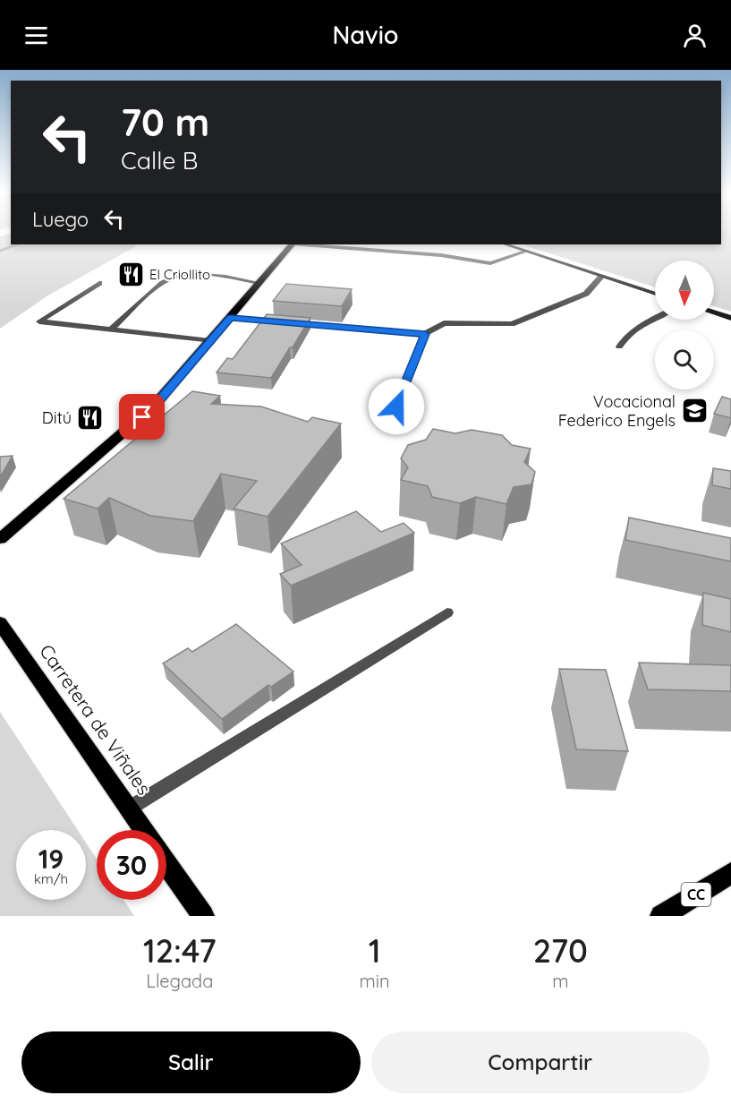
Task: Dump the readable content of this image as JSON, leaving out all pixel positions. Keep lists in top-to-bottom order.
{
  "streets": {
    "main road": ["Carretera de Viñales", "CC"]
  },
  "places": {
    "restaurant": ["El Criollito", "Ditú"],
    "school or university": ["Vocacional Federico Engels"]
  },
  "north": "bottom",
  "page": {
    "header": "Navio",
    "turn": ["70 m", "Calle B"],
    "then": "Luego",
    "speed": "19 km/h",
    "limit": "30",
    "eta": [
      "12:47",
      "Llegada",
      "1",
      "min",
      "270",
      "m"
    ],
    "buttons": ["Salir", "Compartir"]
  }
}
